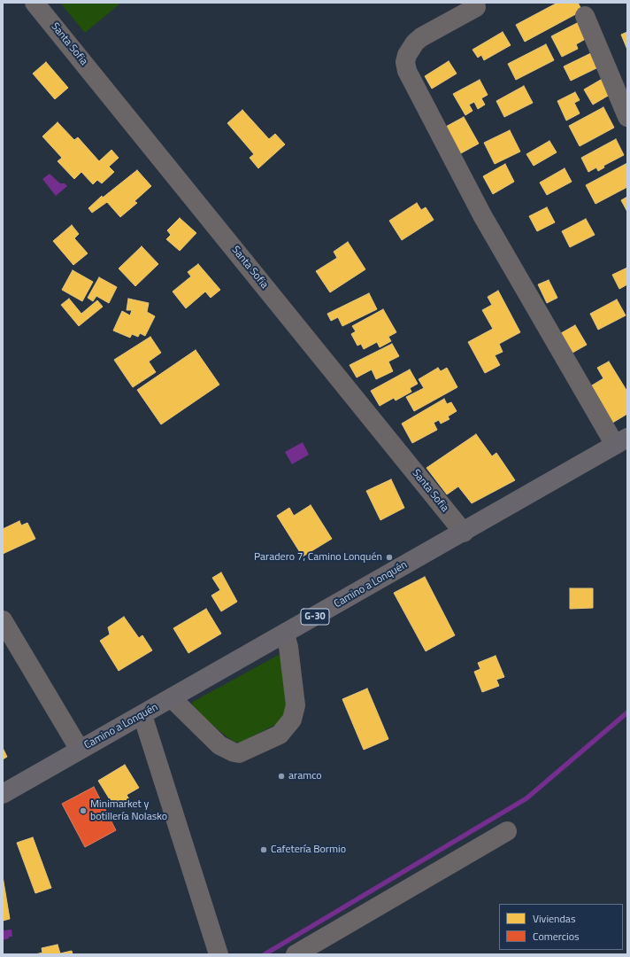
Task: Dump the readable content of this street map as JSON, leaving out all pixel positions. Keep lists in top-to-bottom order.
{
  "streets": {
    "main road": ["Camino a Lonquén", "G-30"],
    "street": ["Santa Sofia"]
  },
  "crossings": [
    ["Santa Sofia", "Camino a Lonquén"]
  ],
  "places": [
    "Paradero 7, Camino Lonquén",
    "aramco",
    "Minimarket y botillería Nolasko",
    "Cafetería Bormio"
  ],
  "legend": ["Viviendas", "Comercios"]
}
